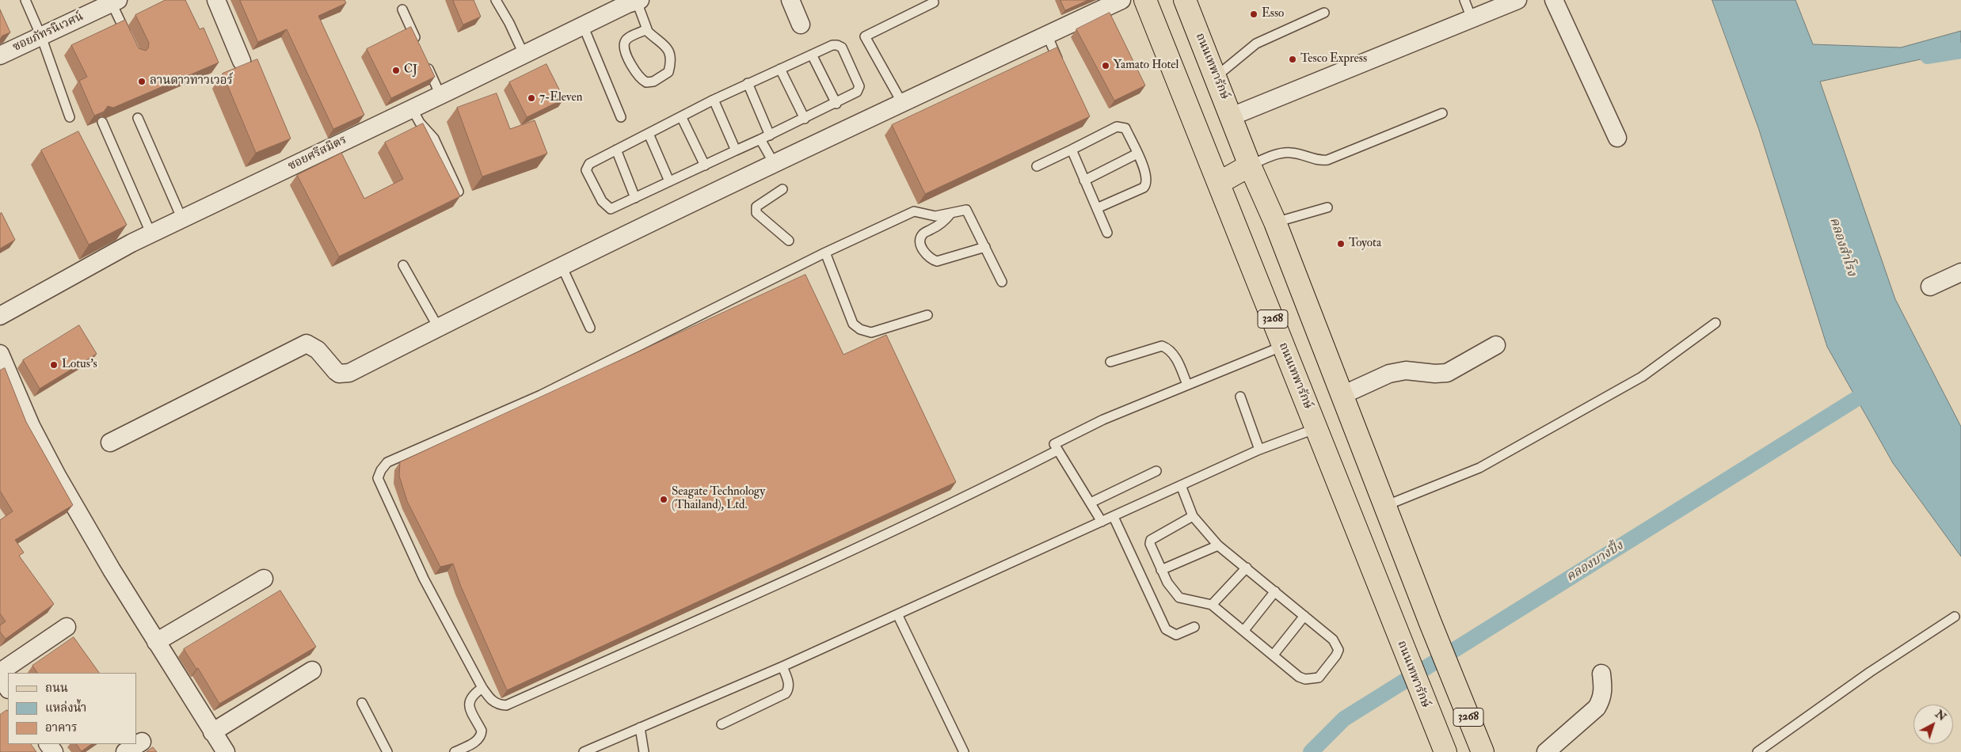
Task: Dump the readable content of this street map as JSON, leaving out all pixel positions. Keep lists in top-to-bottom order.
{
  "streets": {
    "main road": ["ถนนเทพารักษ์", "3268"],
    "street": ["ซอยภัทรนิเวศน์", "ซอยศรีสมิตร"]
  },
  "water": ["คลองสำโรง", "คลองบางปิ้ง"],
  "places": [
    "Esso",
    "Tesco Express",
    "Yamato Hotel",
    "CJ",
    "ลานดาวทาวเวอร์",
    "7-Eleven",
    "Toyota",
    "Lotus's",
    "Seagate Technology (Thailand), Ltd."
  ],
  "legend": ["ถนน", "แหล่งน้ำ", "อาคาร"],
  "north": "top right"
}
